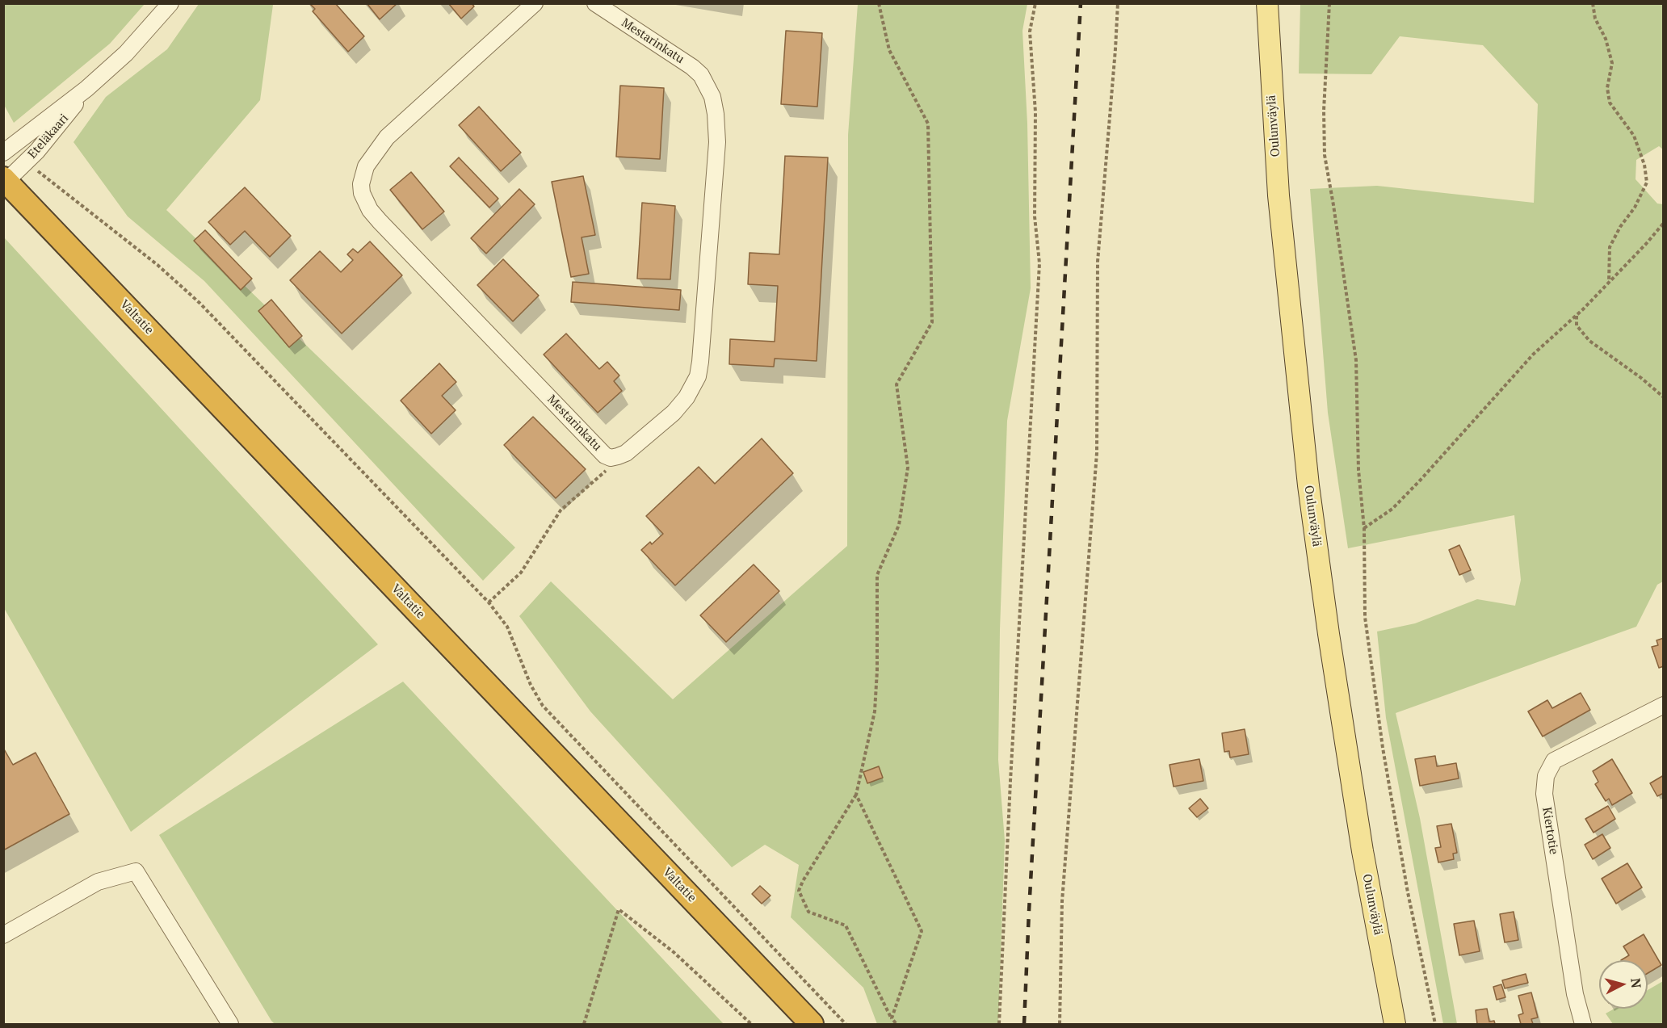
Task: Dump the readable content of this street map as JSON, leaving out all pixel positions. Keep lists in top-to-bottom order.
{
  "streets": {
    "highway": ["Valtatie"],
    "main road": ["Oulunväylä"],
    "street": ["Mestarinkatu", "Eteläkaari", "Kiertotie"]
  },
  "crossings": [
    ["Eteläkaari", "Valtatie"]
  ],
  "north": "right"
}
